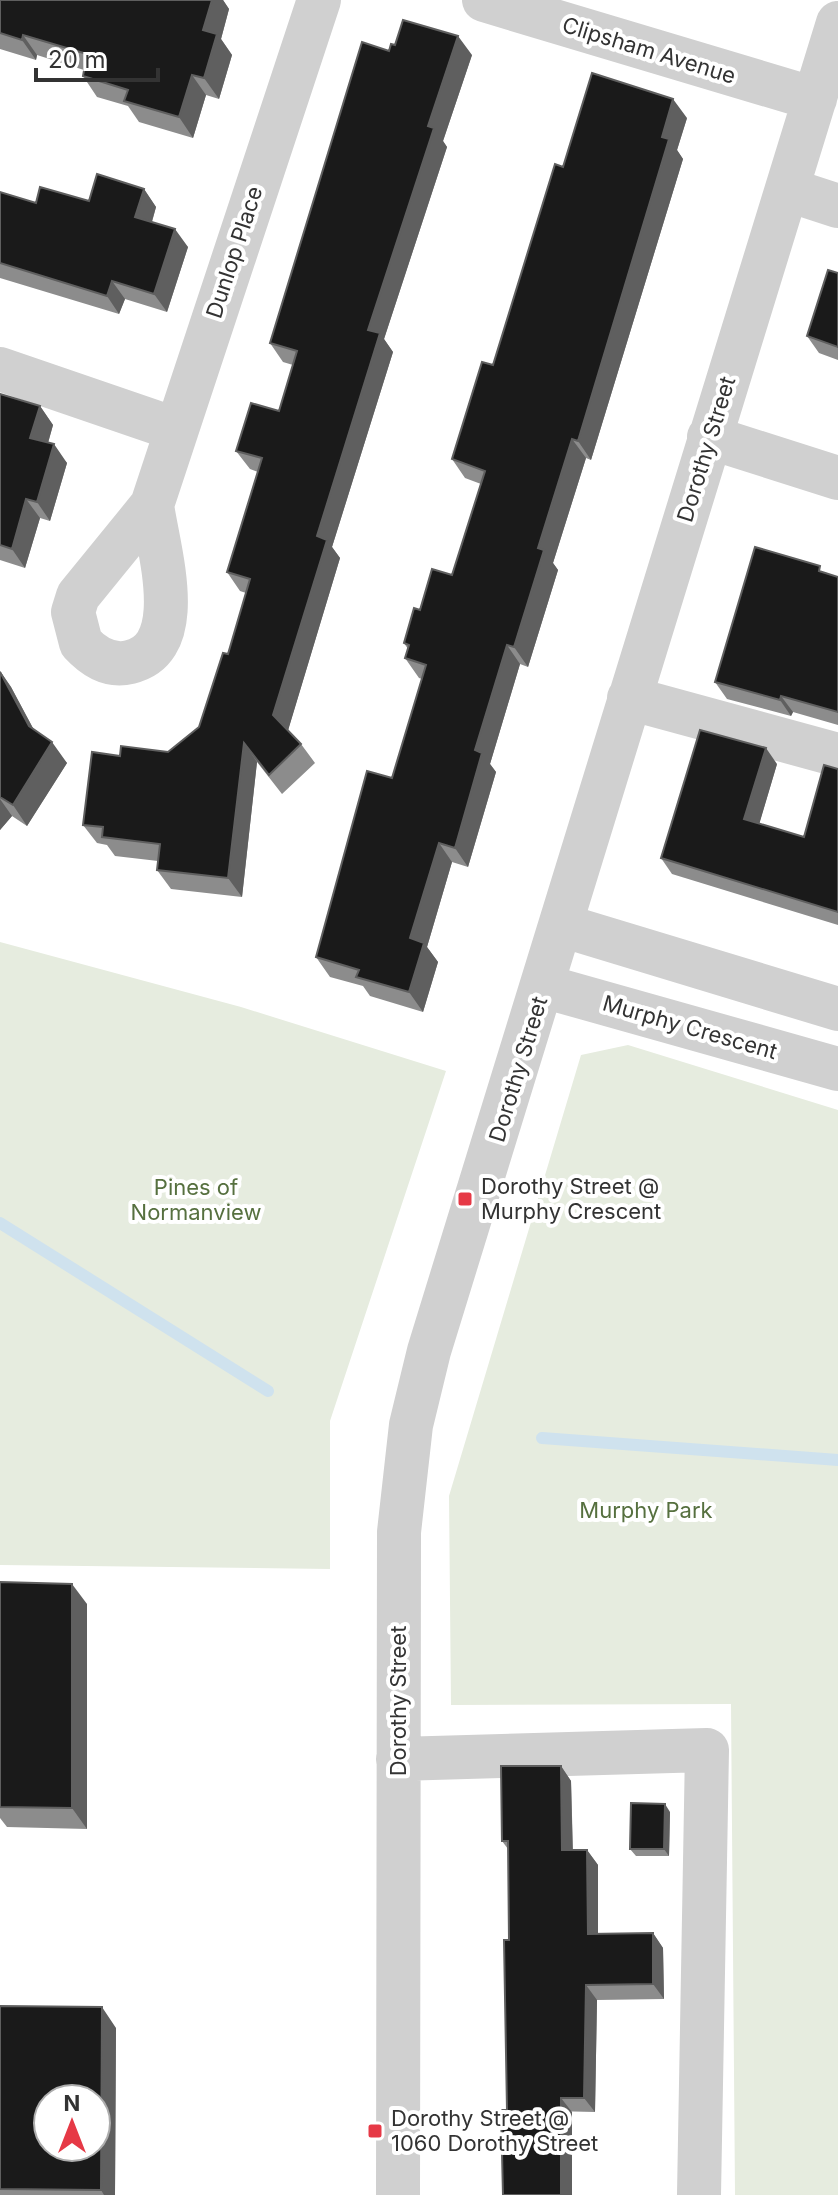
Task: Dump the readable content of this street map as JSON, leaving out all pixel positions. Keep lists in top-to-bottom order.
{
  "streets": {
    "street": [
      "Clipsham Avenue",
      "Dunlop Place",
      "Dorothy Street",
      "Murphy Crescent"
    ]
  },
  "crossings": [
    ["Clipsham Avenue", "Dorothy Street"],
    ["Dorothy Street", "Murphy Crescent"]
  ],
  "parks": ["Pines of Normanview", "Murphy Park"],
  "places": {
    "transit": ["Dorothy Street @ Murphy Crescent", "Dorothy Street @ 1060 Dorothy Street"]
  },
  "scale_bar": "20 m",
  "north": "top"
}
